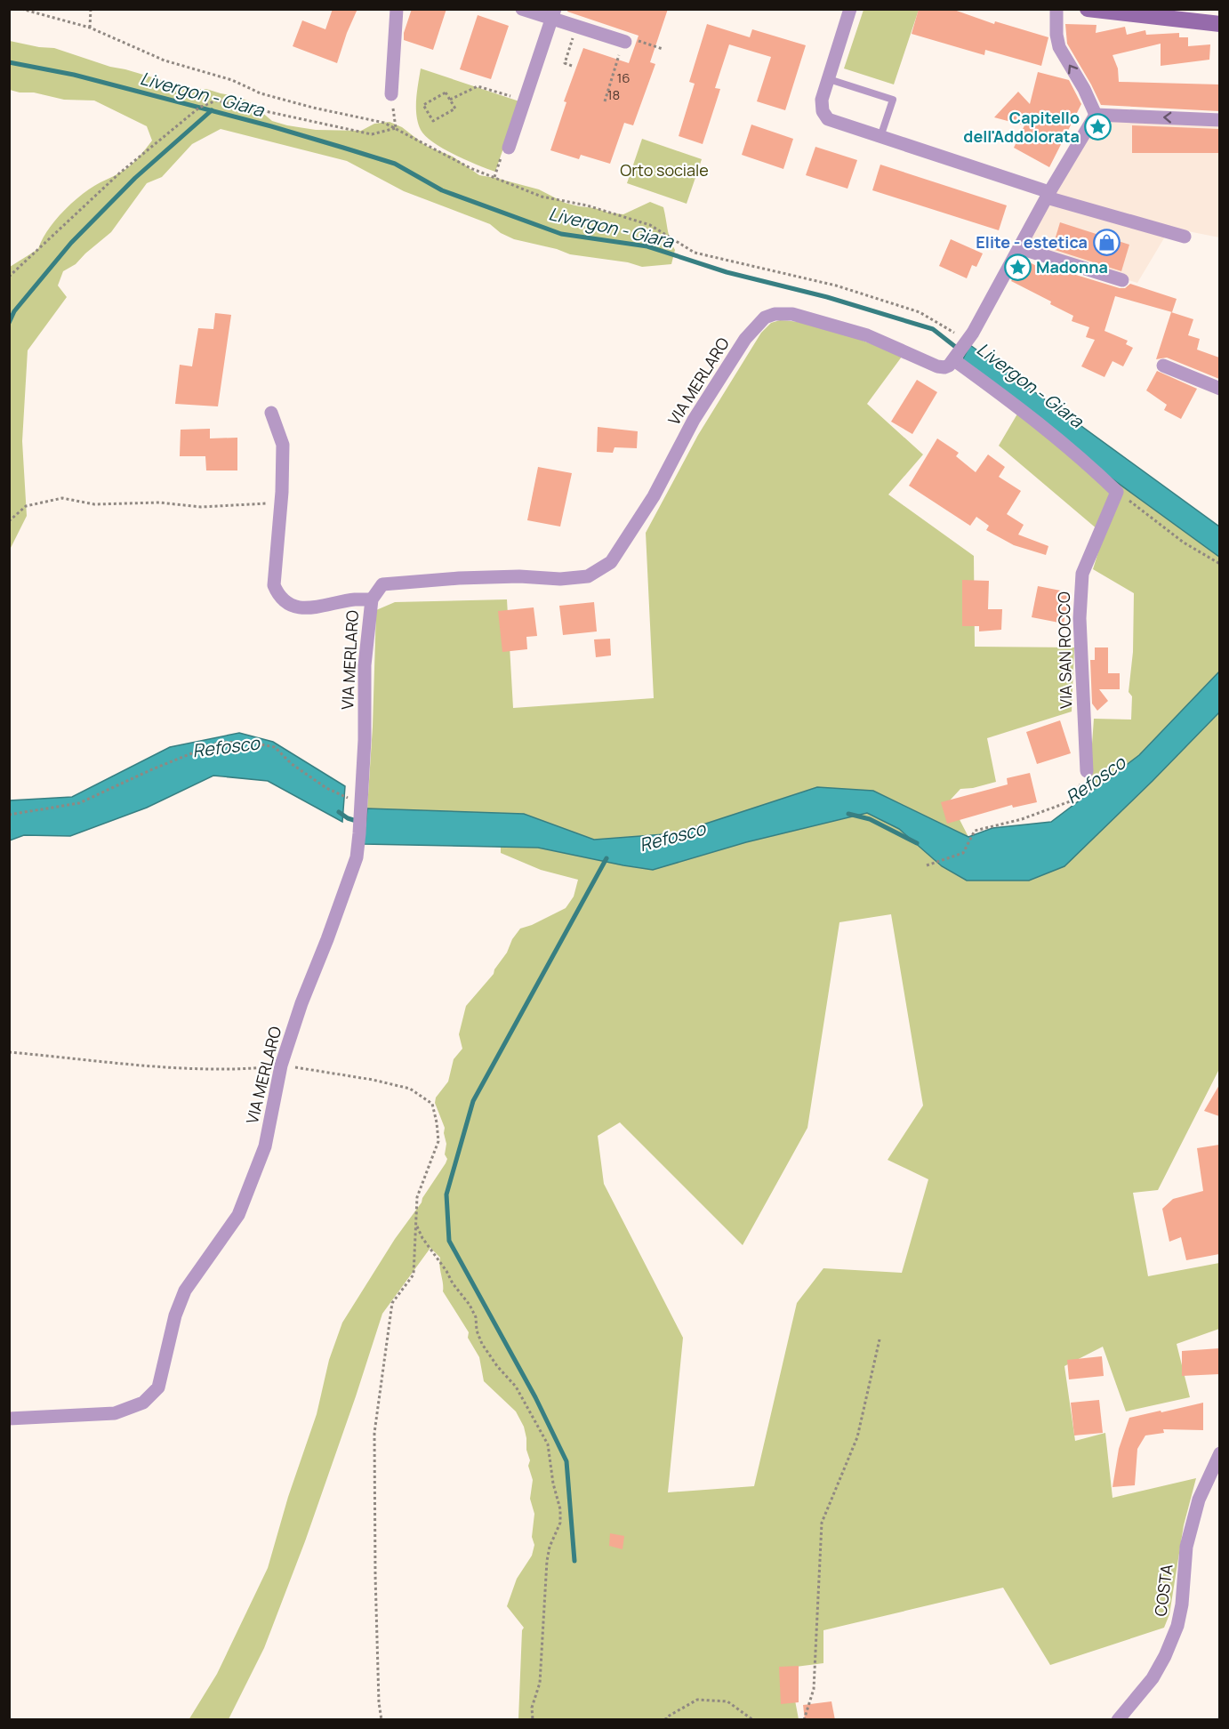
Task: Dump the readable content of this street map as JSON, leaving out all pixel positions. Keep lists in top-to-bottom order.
{
  "streets": {
    "street": ["VIA MERLARO", "VIA SAN ROCCO", "COSTA"]
  },
  "water": ["Livergon - Giara", "Refosco"],
  "parks": ["Orto sociale"],
  "places": {
    "place": ["Capitello dell'Addolorata", "Madonna"],
    "shop": ["Elite - estetica"]
  },
  "house_numbers": ["16", "18"]
}
